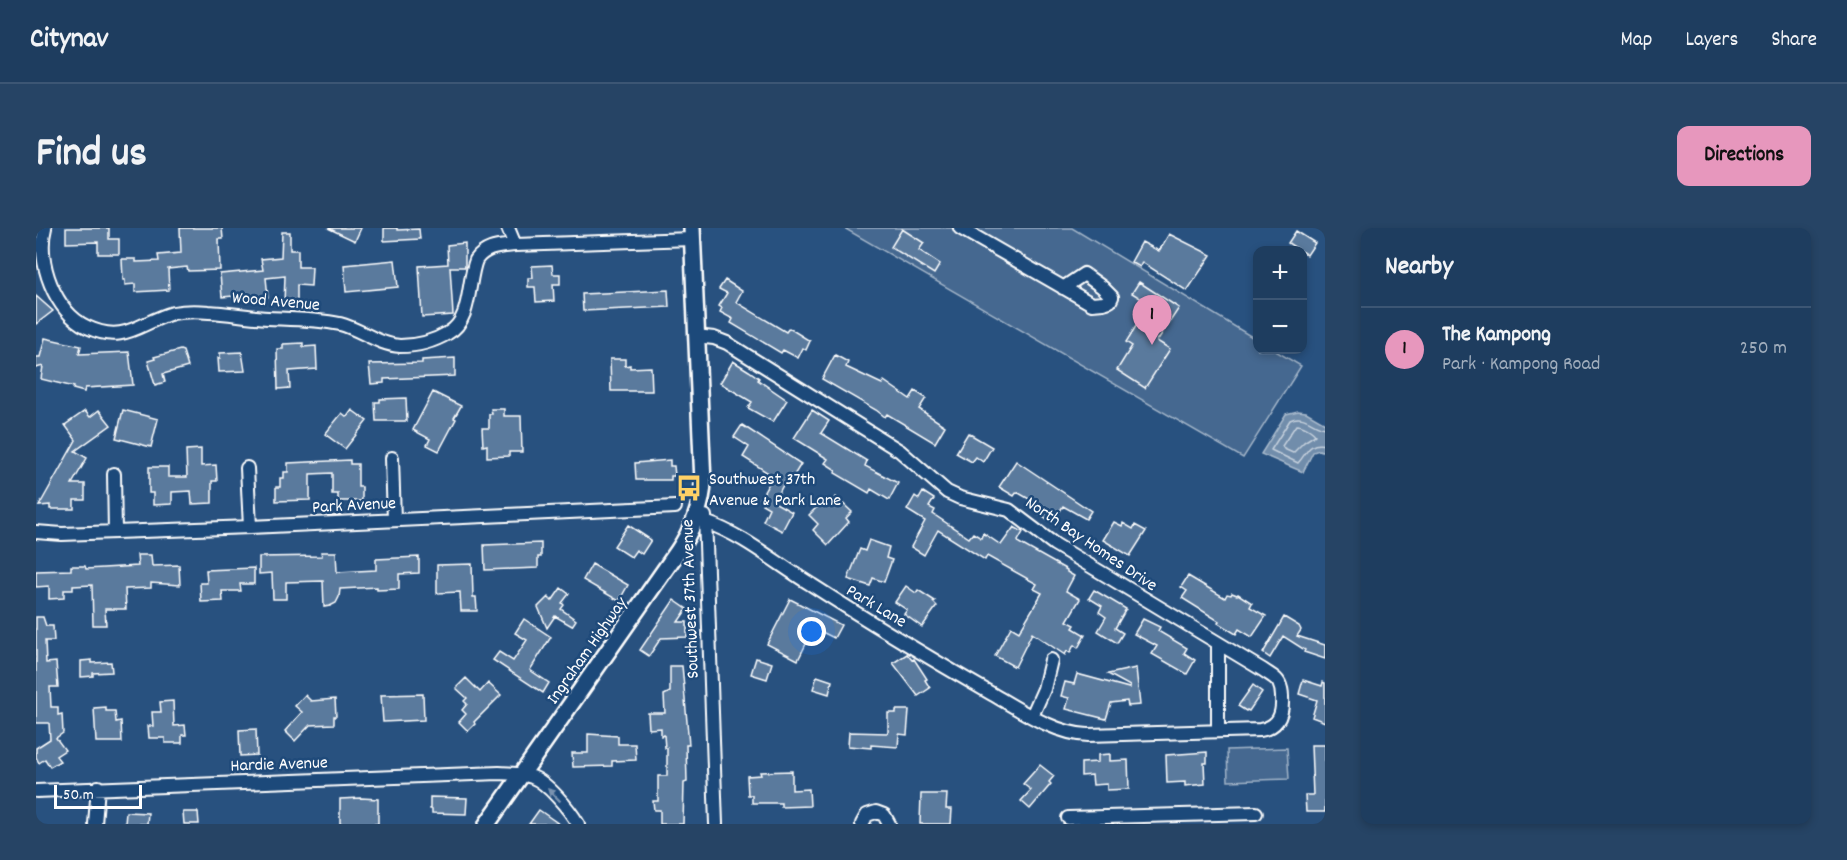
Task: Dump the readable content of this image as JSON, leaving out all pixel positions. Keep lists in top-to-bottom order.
{
  "streets": {
    "main road": ["Southwest 37th Avenue", "Ingraham Highway"],
    "street": [
      "Wood Avenue",
      "Park Avenue",
      "North Bay Homes Drive",
      "Park Lane",
      "Hardie Avenue"
    ]
  },
  "crossings": [
    ["North Bay Homes Drive", "Southwest 37th Avenue"],
    ["North Bay Homes Drive", "Park Lane"],
    ["Southwest 37th Avenue", "Park Lane"],
    ["Southwest 37th Avenue", "Ingraham Highway"],
    ["Ingraham Highway", "Hardie Avenue"]
  ],
  "places": {
    "bus stop": ["Southwest 37th Avenue & Park Lane"]
  },
  "scale_bar": "50 m",
  "page": {
    "header": "Citynav",
    "nav": ["Map", "Layers", "Share"],
    "title": "Find us",
    "buttons": "Directions",
    "heading": "Nearby",
    "map_buttons": ["+", "−"],
    "pins": "1",
    "list": [
      {
        "mark": "1",
        "name": "The Kampong",
        "note": "Park · Kampong Road",
        "value": "250 m"
      }
    ],
    "scale": "50 m"
  }
}
